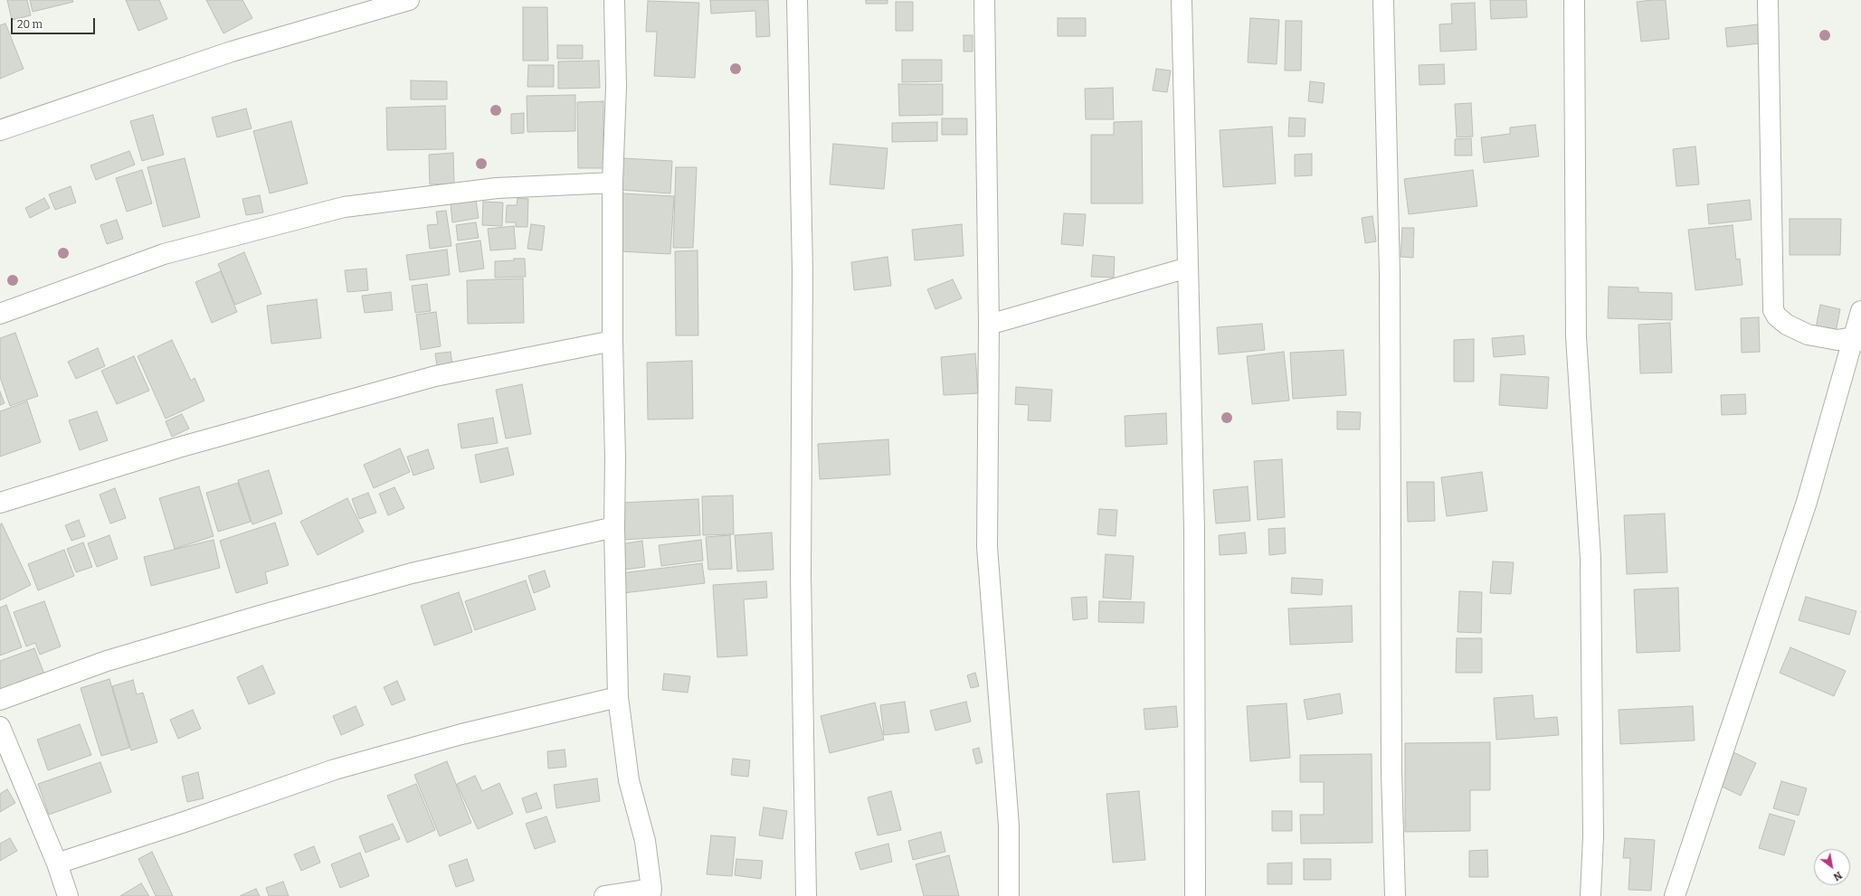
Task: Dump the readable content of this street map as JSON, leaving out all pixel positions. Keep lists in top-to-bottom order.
{
  "scale_bar": "20 m",
  "north": "bottom right"
}
